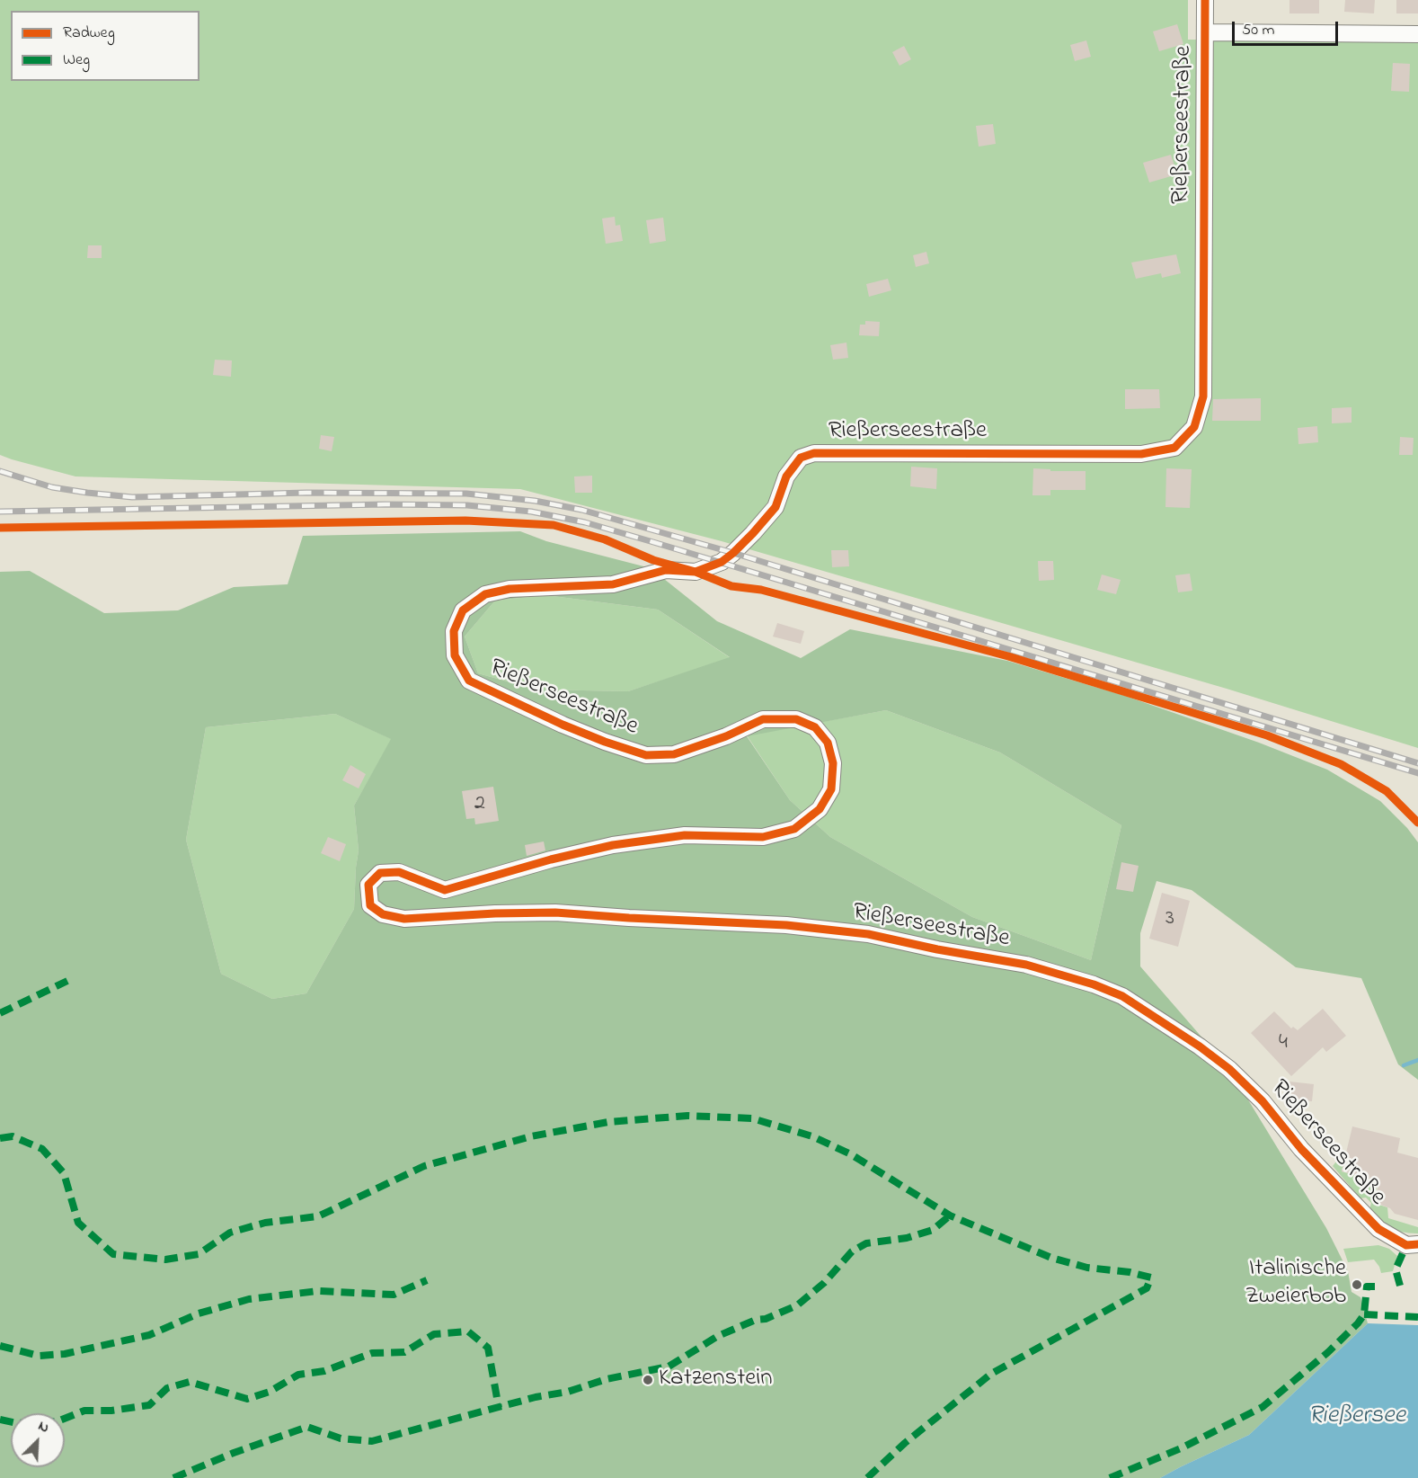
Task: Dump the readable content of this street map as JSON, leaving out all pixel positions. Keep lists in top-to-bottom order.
{
  "streets": {
    "street": ["Rießerseestraße"]
  },
  "water": ["Rießersee"],
  "places": ["Italinische Zweierbob", "Katzenstein"],
  "house_numbers": ["2", "3", "4"],
  "legend": ["Radweg", "Weg"],
  "scale_bar": "50 m",
  "north": "top right"
}
